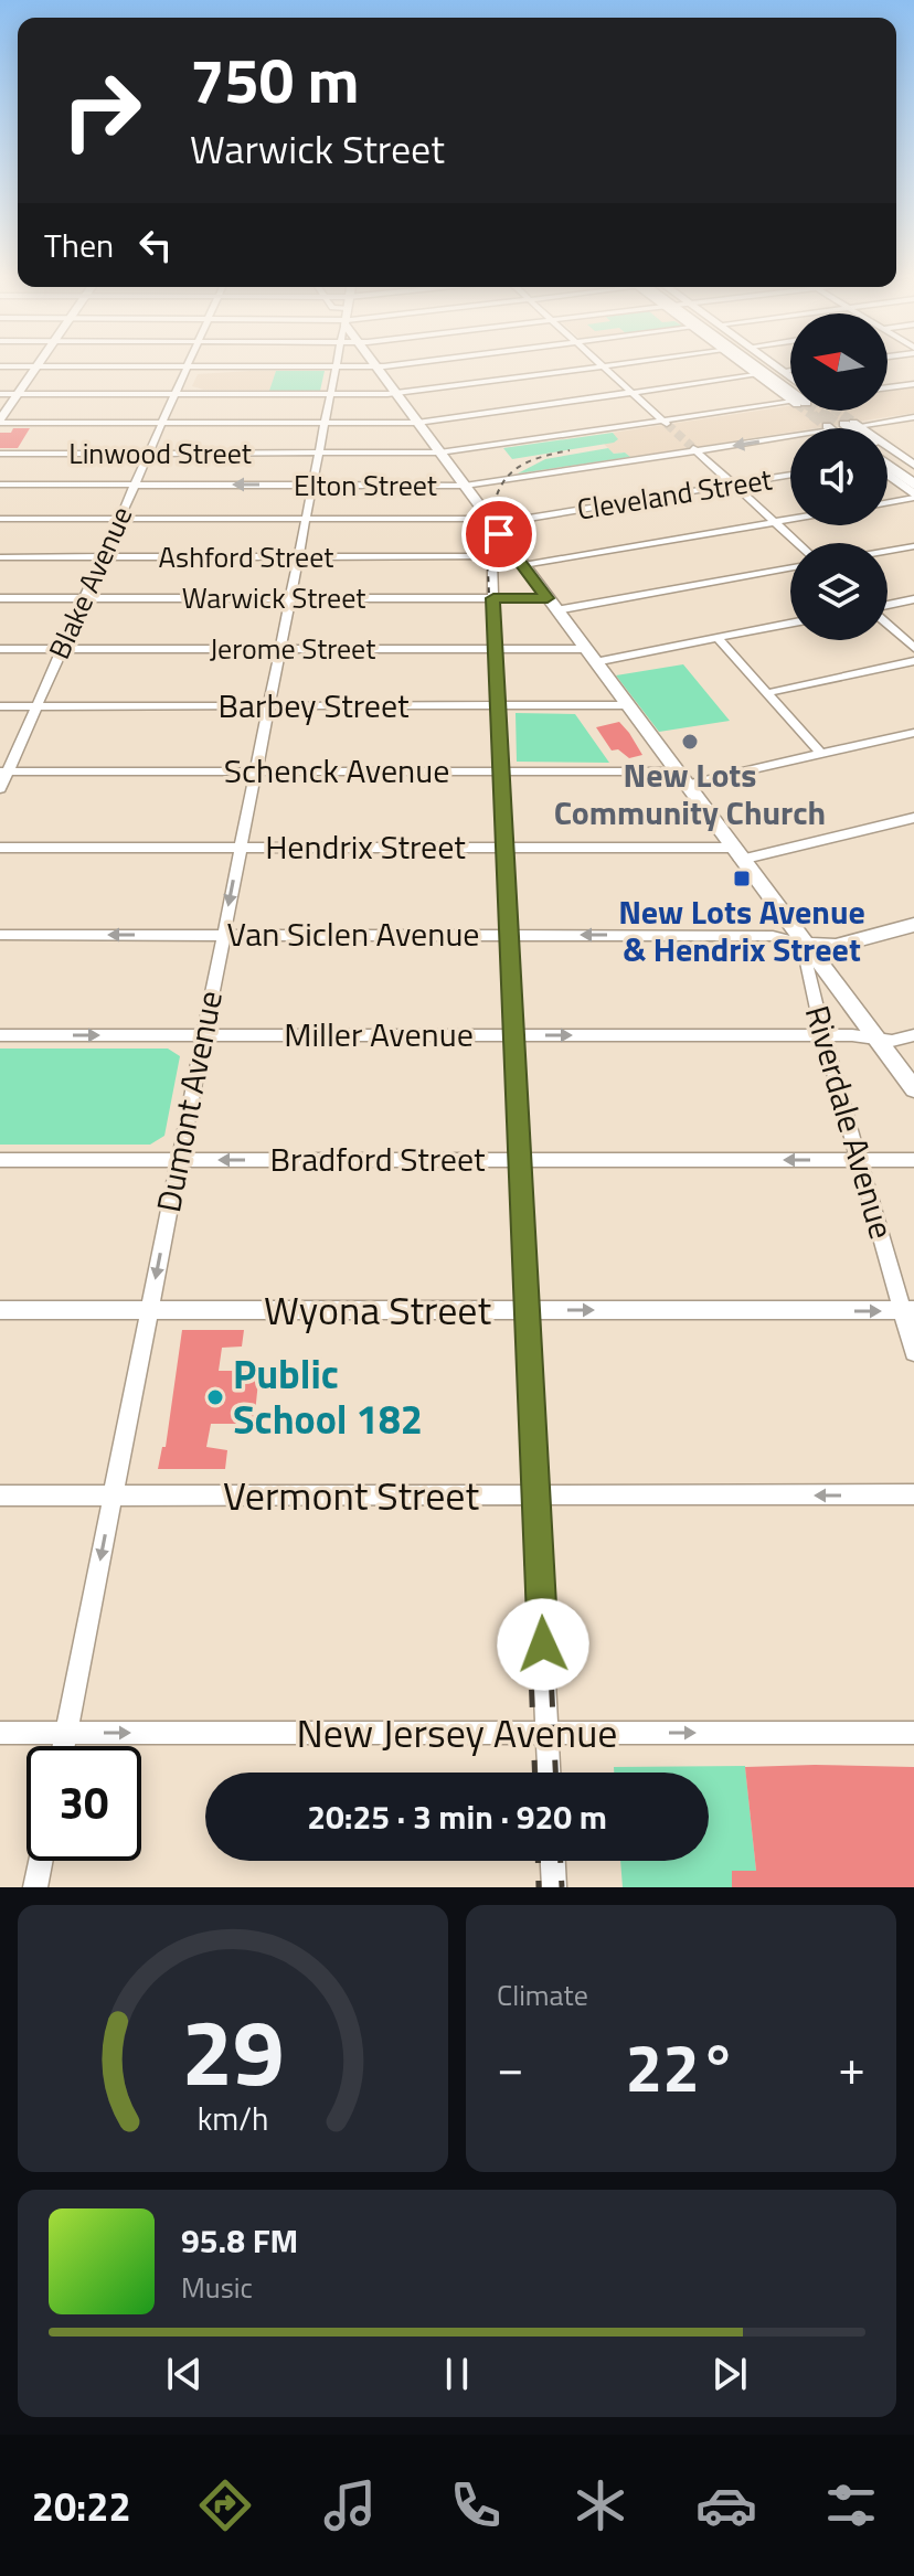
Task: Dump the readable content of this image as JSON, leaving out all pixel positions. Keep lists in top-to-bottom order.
{
  "streets": {
    "street": [
      "Linwood Street",
      "Elton Street",
      "Cleveland Street",
      "Ashford Street",
      "Blake Avenue",
      "Warwick Street",
      "Jerome Street",
      "Barbey Street",
      "Schenck Avenue",
      "Hendrix Street",
      "Van Siclen Avenue",
      "Miller Avenue",
      "Dumont Avenue",
      "Riverdale Avenue",
      "Bradford Street",
      "Wyona Street",
      "Vermont Street",
      "New Jersey Avenue"
    ]
  },
  "crossings": [
    ["Linwood Street", "Blake Avenue"],
    ["Linwood Street", "Dumont Avenue"],
    ["Elton Street", "Blake Avenue"],
    ["Elton Street", "Dumont Avenue"],
    ["Cleveland Street", "Blake Avenue"],
    ["Cleveland Street", "Dumont Avenue"],
    ["Ashford Street", "Blake Avenue"],
    ["Ashford Street", "Dumont Avenue"],
    ["Blake Avenue", "Warwick Street"],
    ["Blake Avenue", "Jerome Street"],
    ["Blake Avenue", "Barbey Street"],
    ["Blake Avenue", "Schenck Avenue"],
    ["Warwick Street", "Dumont Avenue"],
    ["Jerome Street", "Dumont Avenue"],
    ["Barbey Street", "Dumont Avenue"],
    ["Schenck Avenue", "Dumont Avenue"],
    ["Hendrix Street", "Dumont Avenue"],
    ["Van Siclen Avenue", "Dumont Avenue"],
    ["Van Siclen Avenue", "Riverdale Avenue"],
    ["Miller Avenue", "Dumont Avenue"],
    ["Miller Avenue", "Riverdale Avenue"],
    ["Dumont Avenue", "Bradford Street"],
    ["Dumont Avenue", "Wyona Street"],
    ["Dumont Avenue", "Vermont Street"],
    ["Dumont Avenue", "New Jersey Avenue"],
    ["Riverdale Avenue", "Bradford Street"],
    ["Riverdale Avenue", "Wyona Street"]
  ],
  "one_way": [
    "Van Siclen Avenue",
    "Miller Avenue",
    "Bradford Street",
    "Wyona Street",
    "Vermont Street",
    "New Jersey Avenue"
  ],
  "places": {
    "other": ["New Lots Community Church", "Public School 182"],
    "transit": ["New Lots Avenue & Hendrix Street"]
  },
  "north": "left",
  "page": {
    "turn": ["750 m", "Warwick Street"],
    "then": "Then",
    "limit": "30",
    "trip": "20:25 · 3 min · 920 m",
    "tile": "Climate",
    "heat": ["−", "22°", "+"],
    "song": ["95.8 FM", "Music"],
    "tabs": "20:22",
    "gauge": ["29", "km/h"]
  }
}
